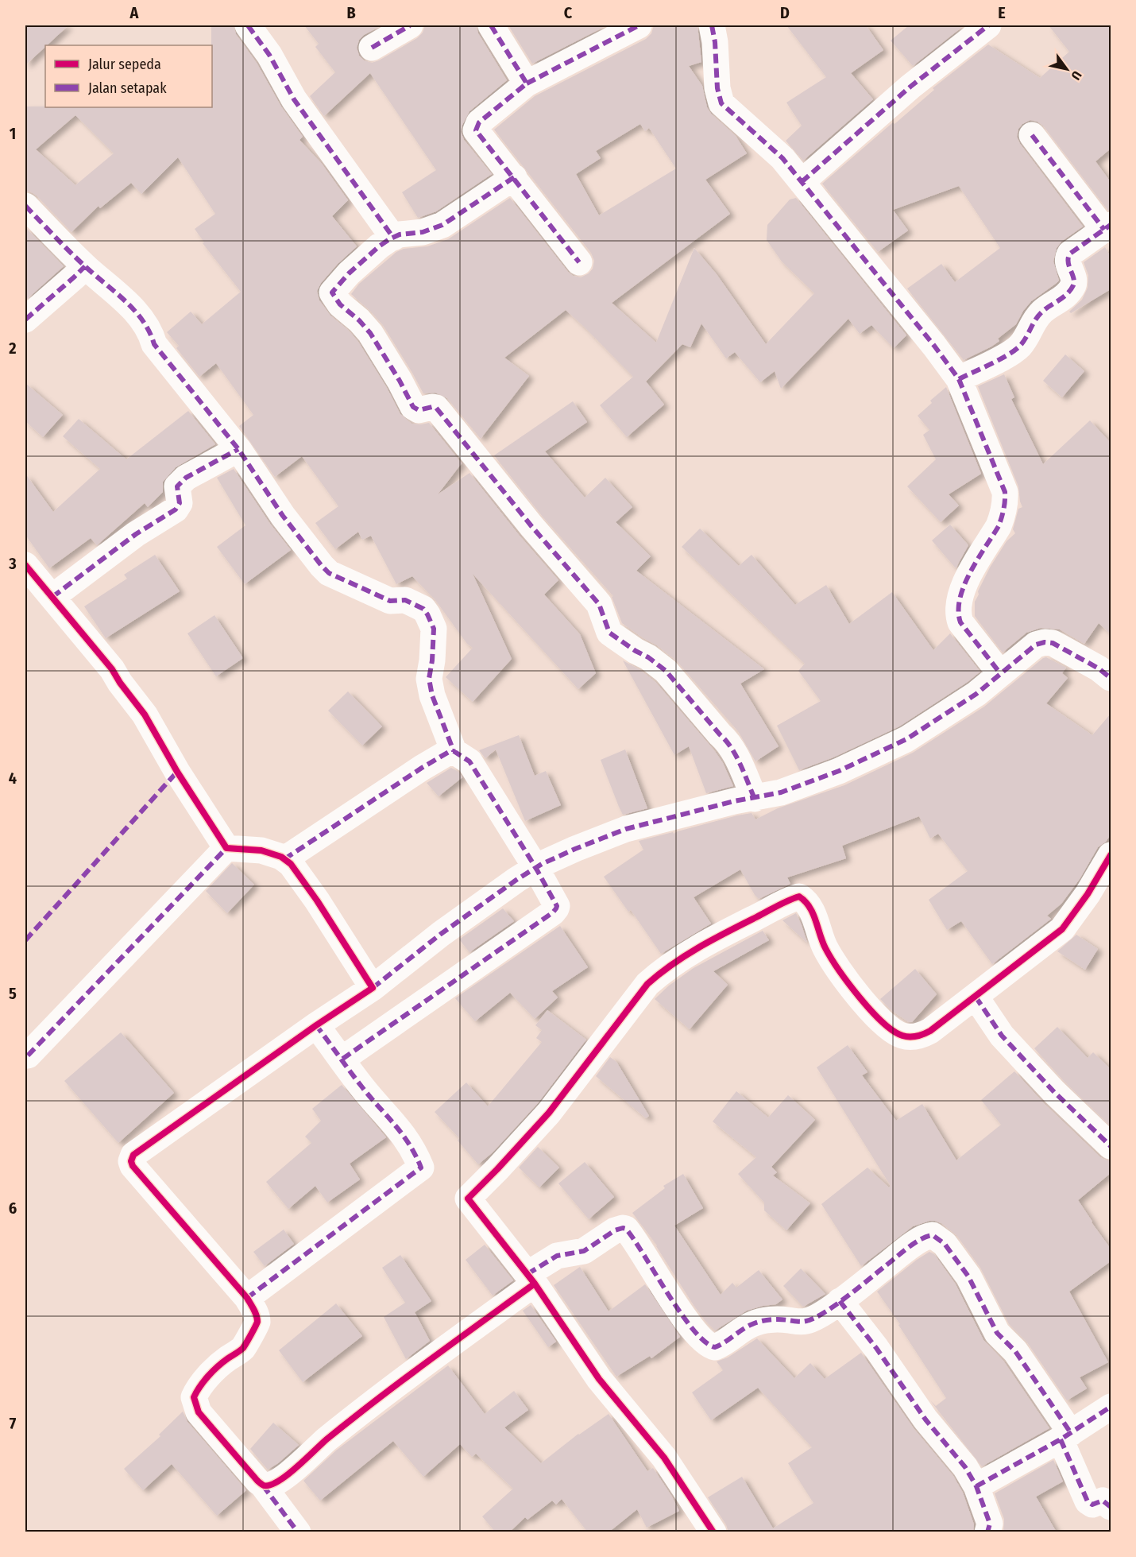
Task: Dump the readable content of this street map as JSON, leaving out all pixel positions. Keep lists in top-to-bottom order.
{
  "legend": ["Jalur sepeda", "Jalan setapak"],
  "north": "bottom right",
  "grid": {
    "columns": [
      "A",
      "B",
      "C",
      "D",
      "E"
    ],
    "rows": [
      "1",
      "2",
      "3",
      "4",
      "5",
      "6",
      "7"
    ]
  }
}
